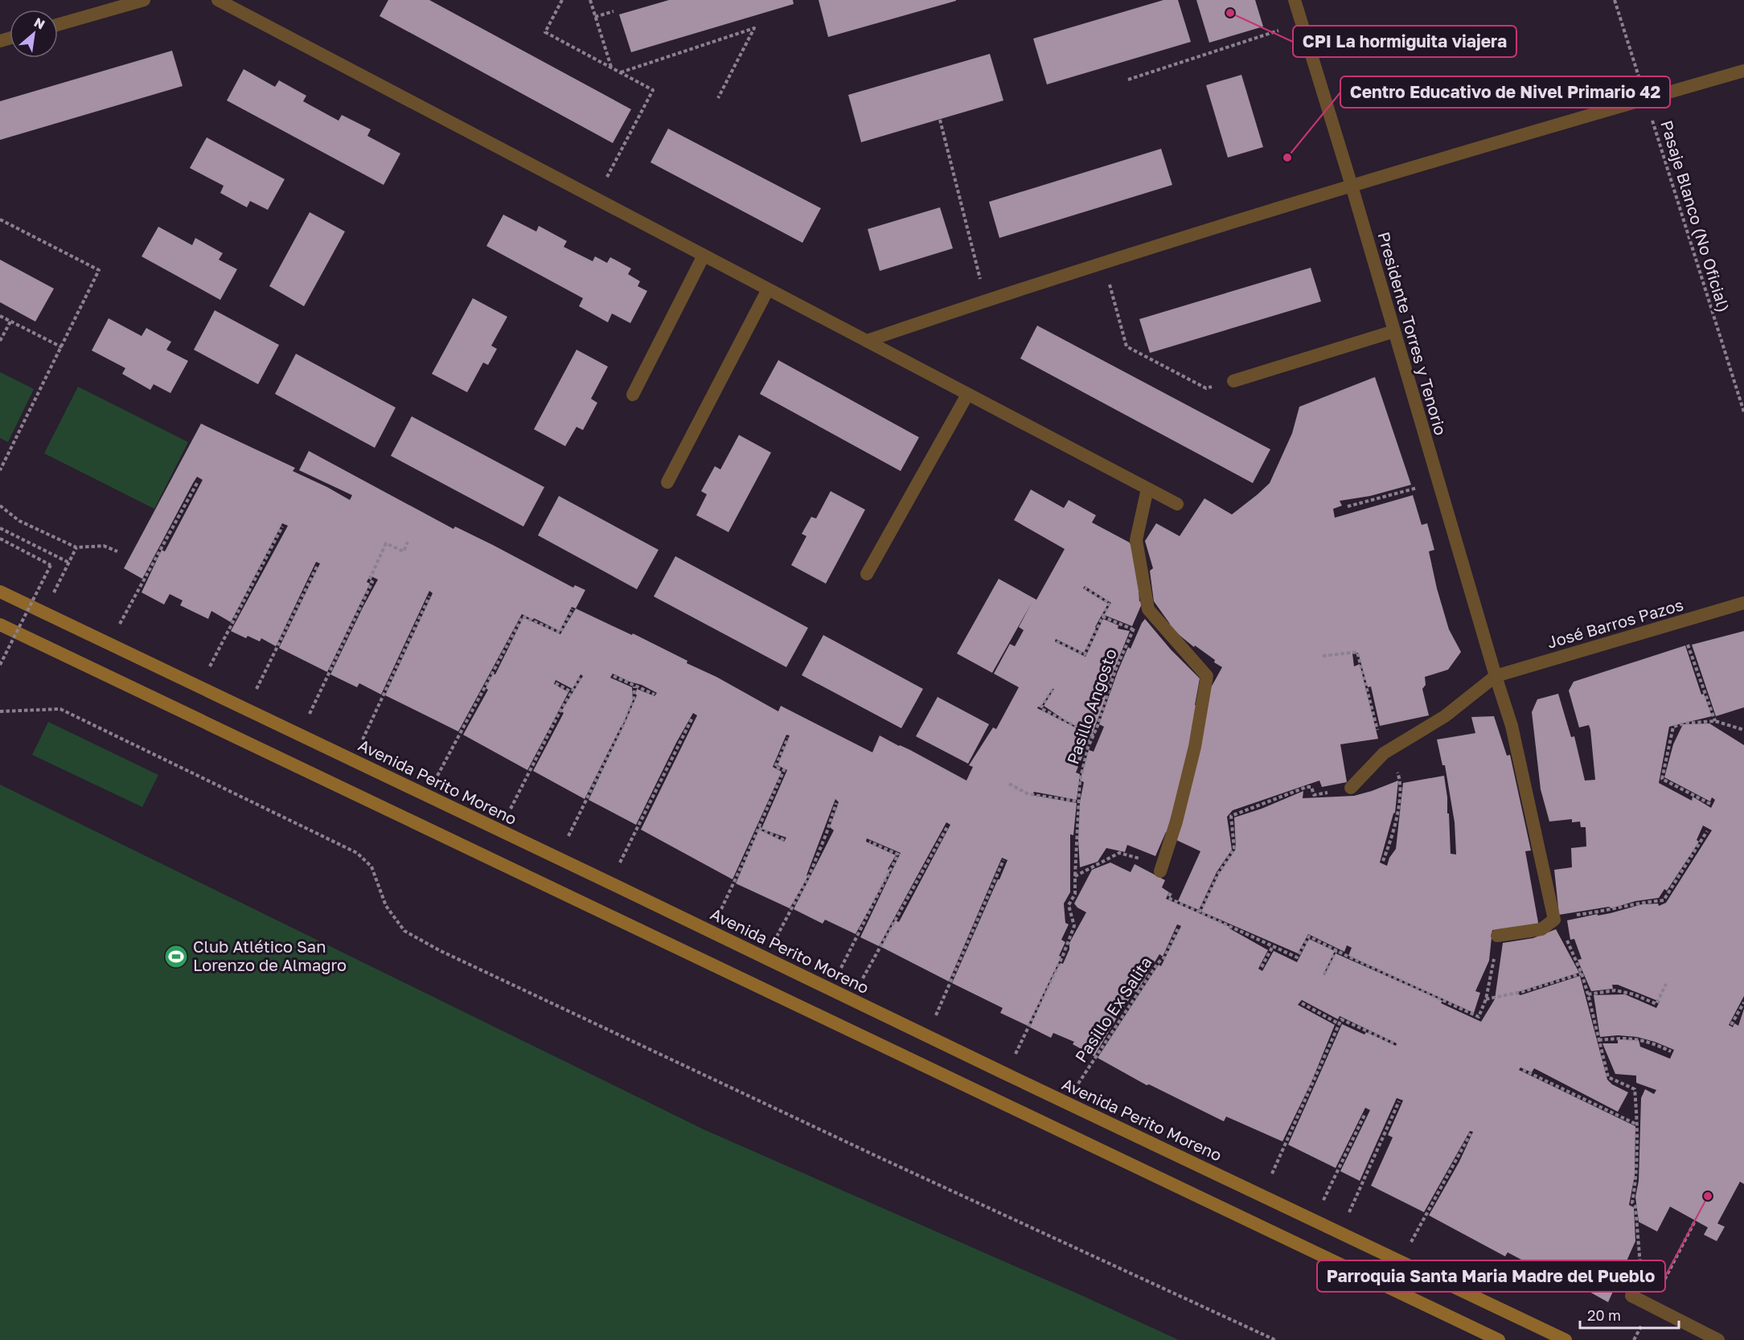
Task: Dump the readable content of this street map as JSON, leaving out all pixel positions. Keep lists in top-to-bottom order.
{
  "streets": {
    "main road": ["Avenida Perito Moreno"],
    "street": ["Presidente Torres y Tenorio", "José Barros Pazos"],
    "path": ["Pasaje Blanco (No Oficial)", "Pasillo Angosto", "Pasillo Ex Salita"]
  },
  "crossings": [
    ["Presidente Torres y Tenorio", "José Barros Pazos"],
    ["Pasillo Angosto", "Avenida Perito Moreno"],
    ["Avenida Perito Moreno", "Pasillo Ex Salita"]
  ],
  "places": {
    "other": ["CPI La hormiguita viajera", "Centro Educativo de Nivel Primario 42", "Parroquia Santa Maria Madre del Pueblo"],
    "sports": ["Club Atlético San Lorenzo de Almagro"]
  },
  "scale_bar": "20 m",
  "north": "top right"
}
